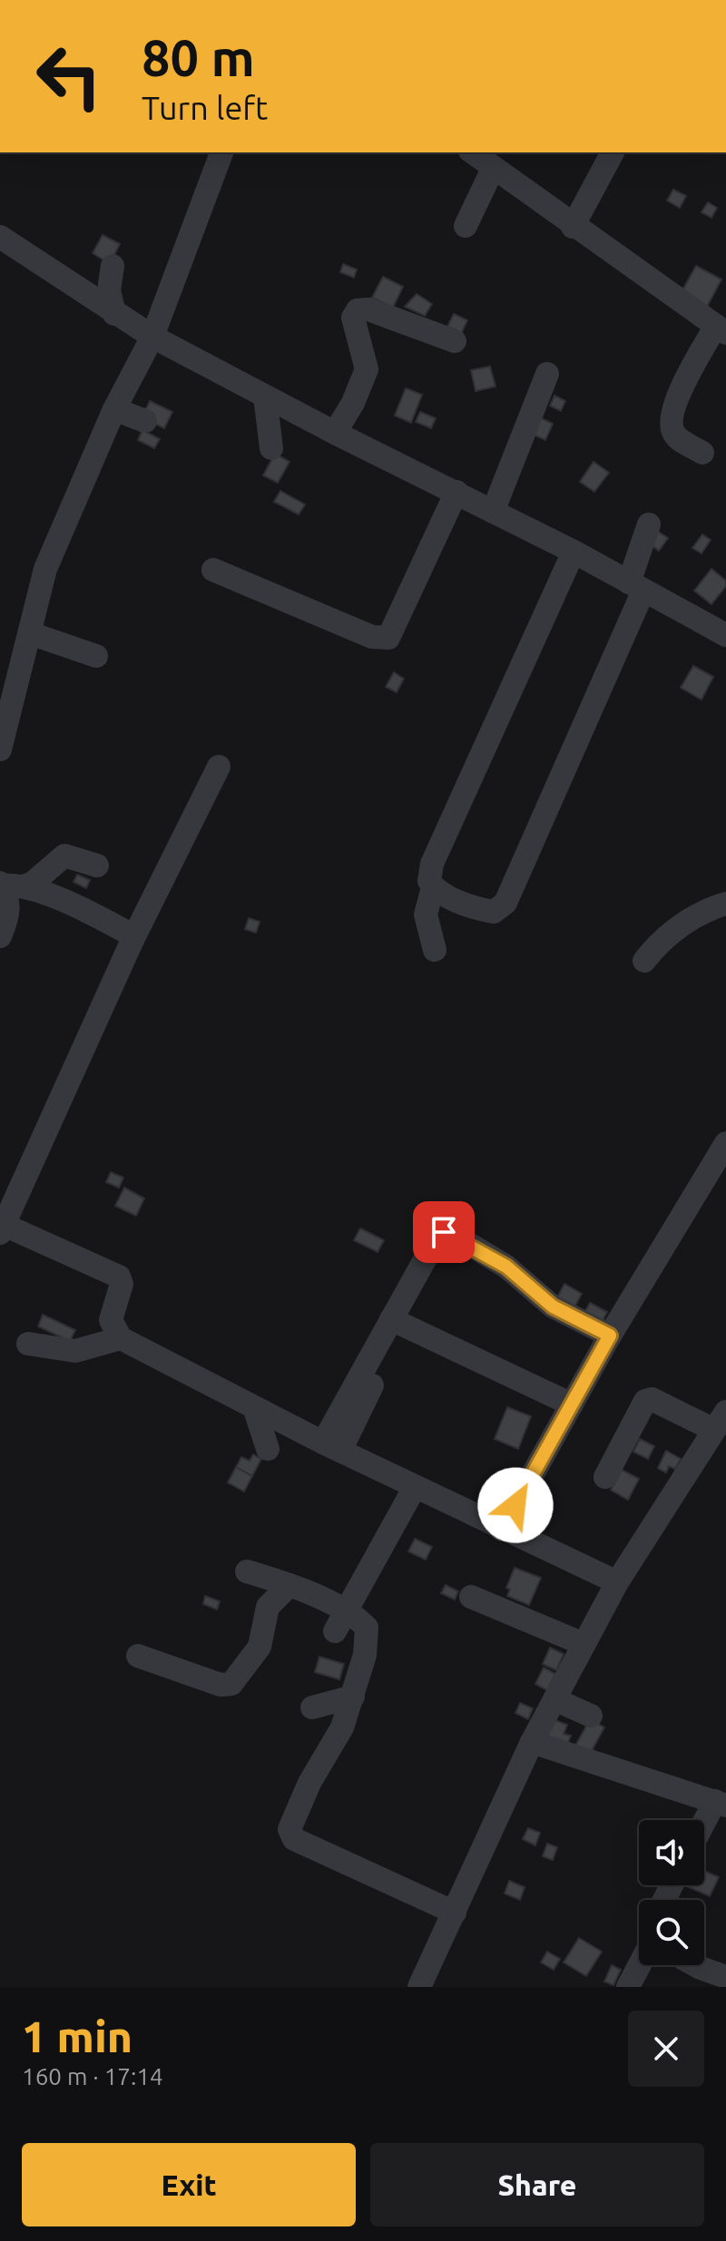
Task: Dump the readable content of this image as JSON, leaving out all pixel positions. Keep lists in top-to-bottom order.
{
  "page": {
    "turn": ["80 m", "Turn left"],
    "heading": ["1 min", "160 m · 17:14"],
    "buttons": ["Exit", "Share"]
  }
}
